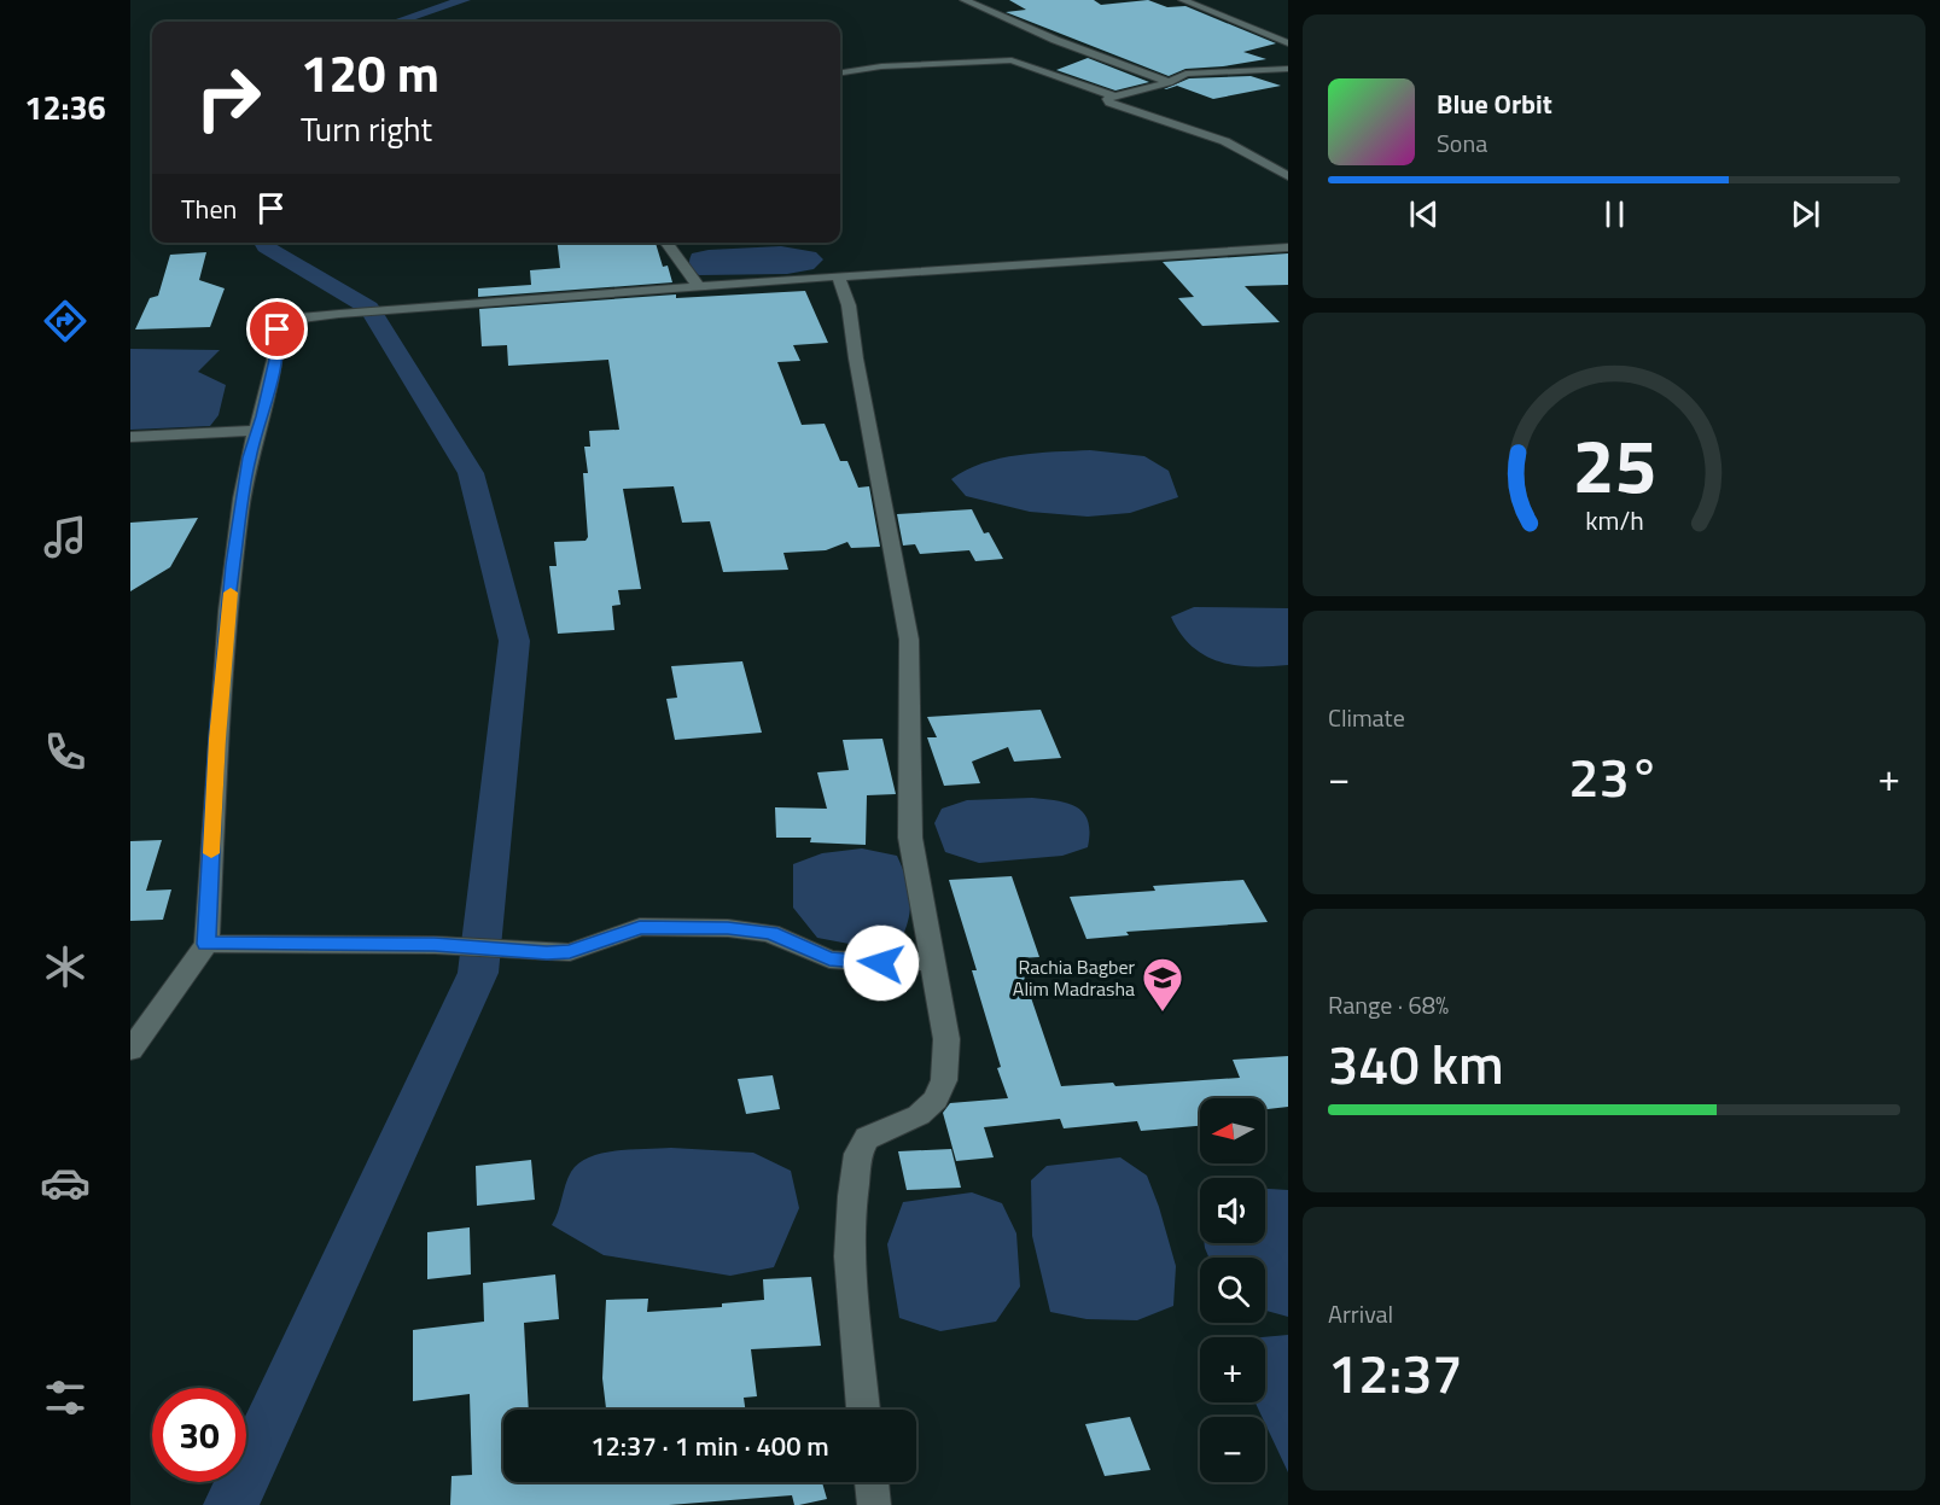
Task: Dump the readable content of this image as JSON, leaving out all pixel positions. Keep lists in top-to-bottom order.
{
  "places": {
    "school or university": ["Rachia Bagber Alim Madrasha"]
  },
  "north": "left",
  "page": {
    "tabs": "12:36",
    "turn": ["120 m", "Turn right"],
    "song": ["Blue Orbit", "Sona"],
    "then": "Then",
    "tile": [
      "Climate",
      ["Range · 68%", "340 km"],
      ["Arrival", "12:37"]
    ],
    "heat": ["−", "23°", "+"],
    "map_buttons": ["+", "−"],
    "limit": "30",
    "trip": "12:37 · 1 min · 400 m",
    "gauge": ["25", "km/h"]
  }
}
